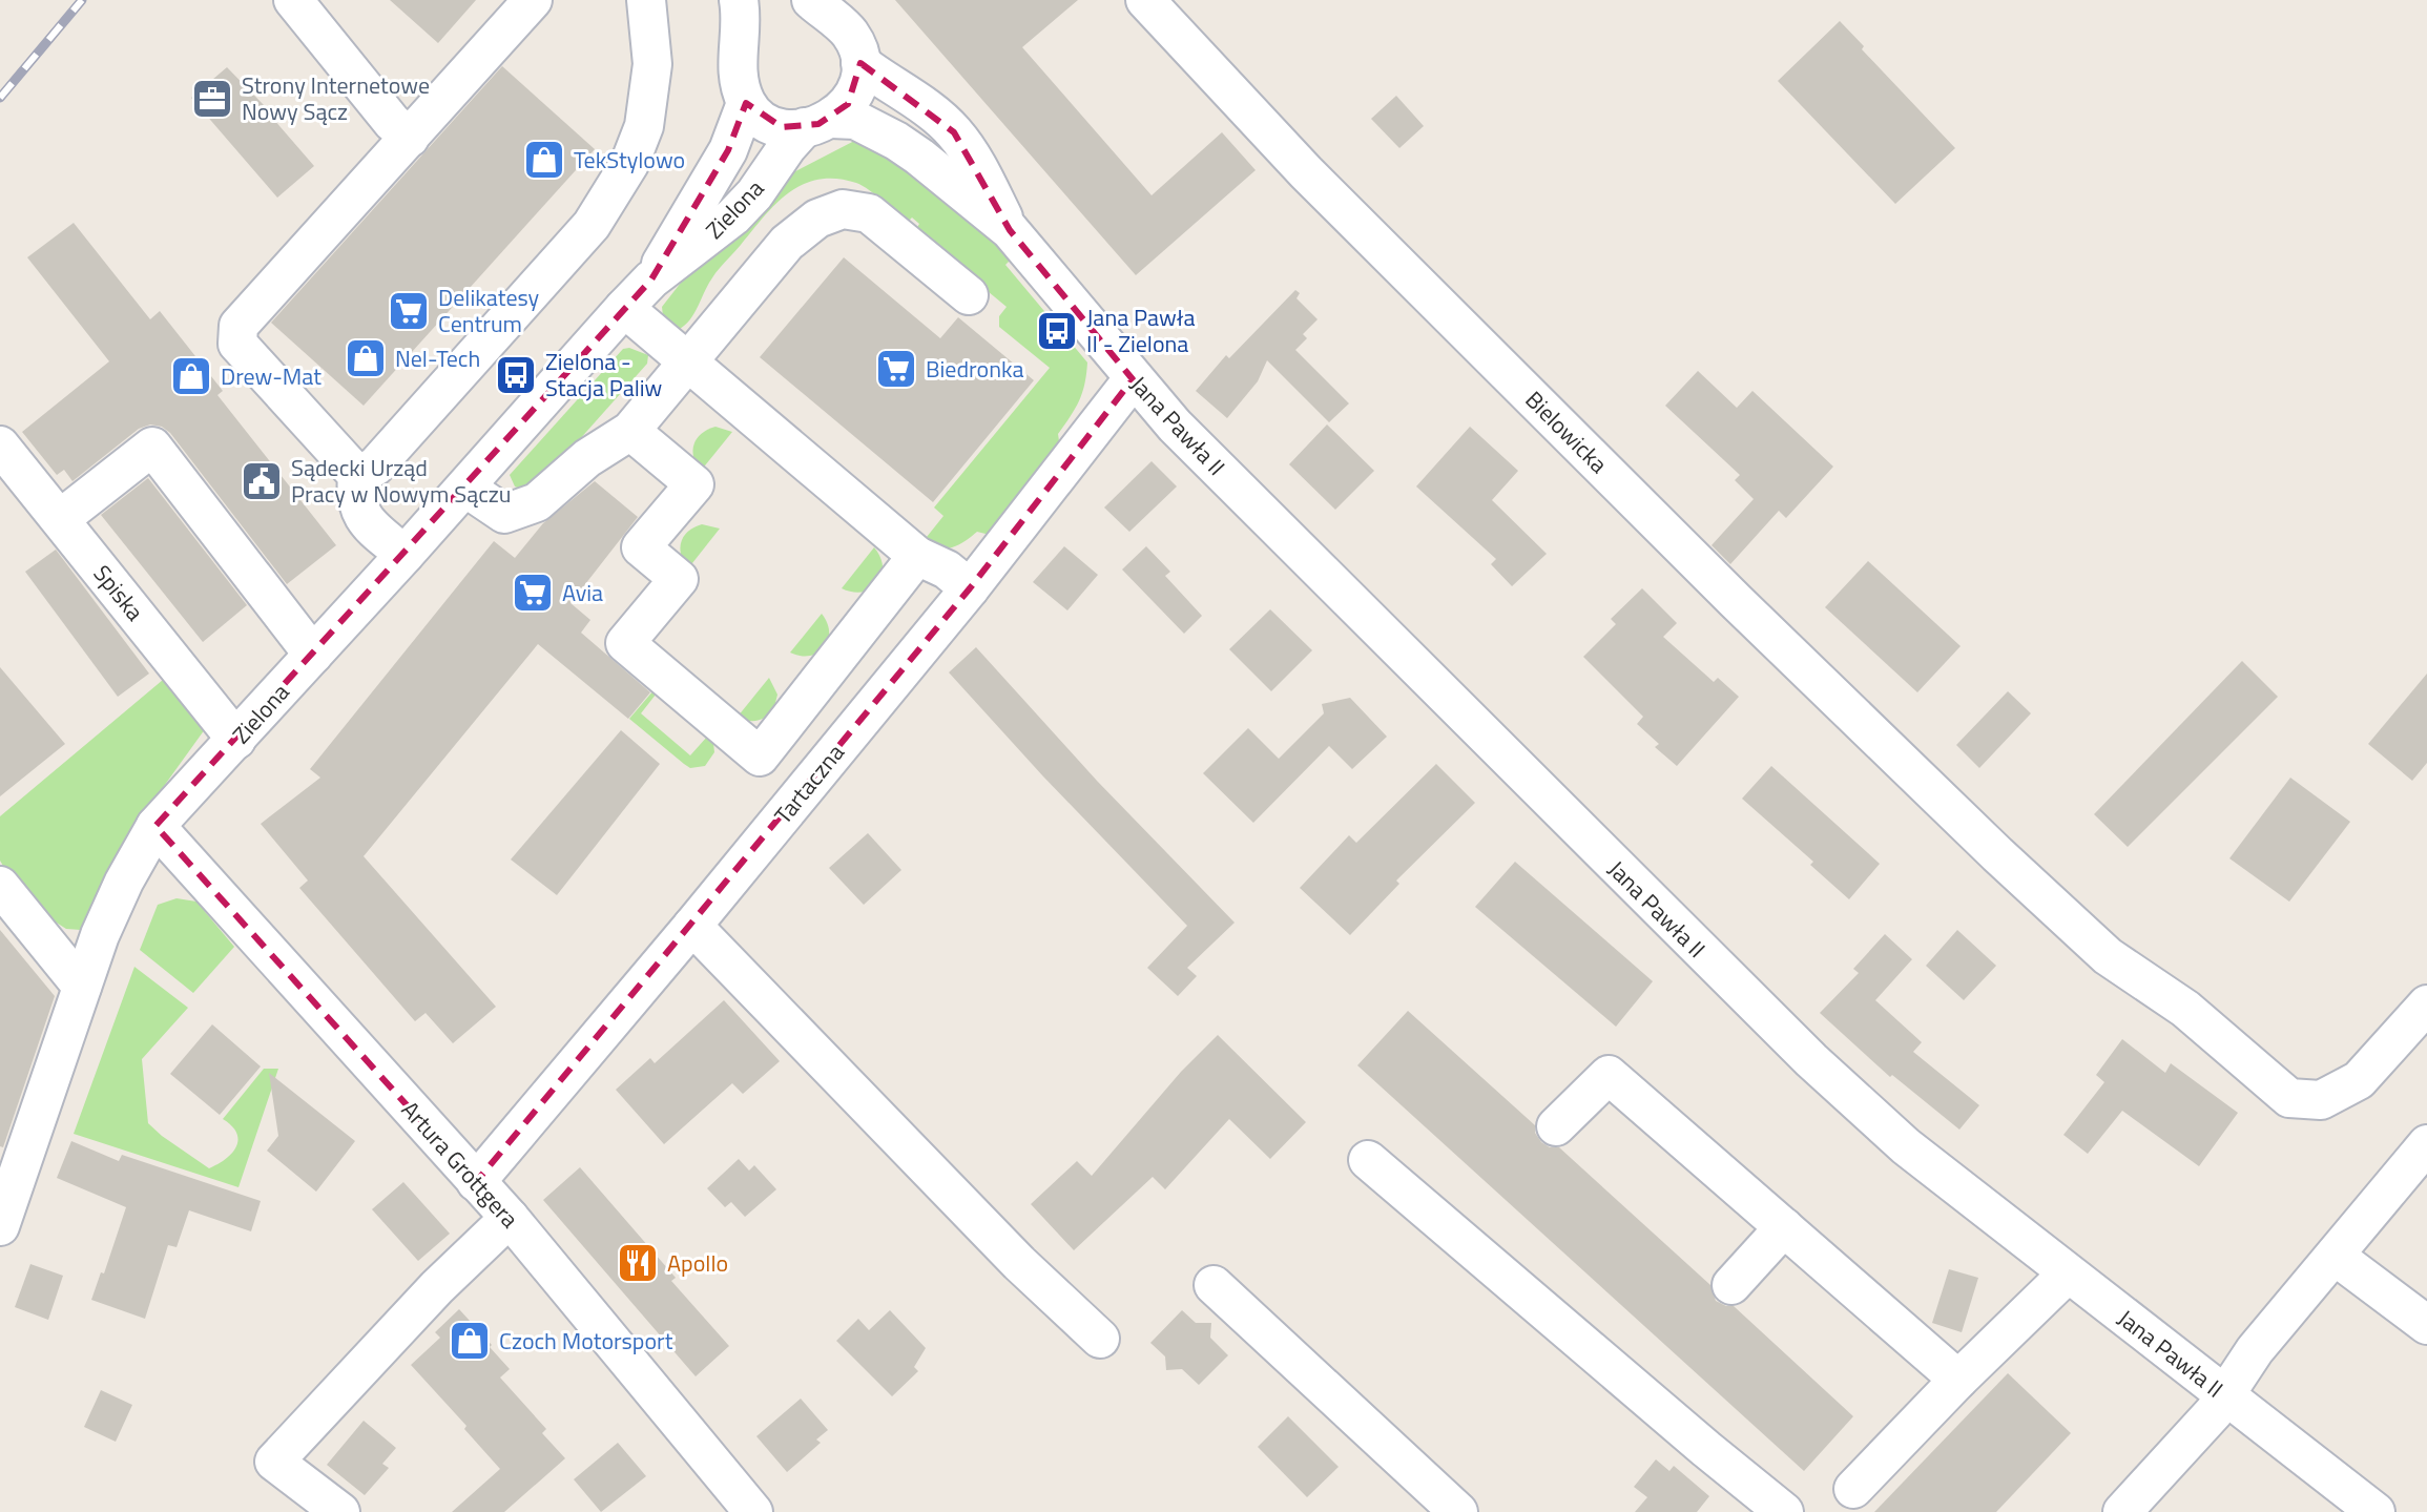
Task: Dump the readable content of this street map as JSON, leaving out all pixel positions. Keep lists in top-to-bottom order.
{
  "streets": {
    "street": [
      "Zielona",
      "Jana Pawła II",
      "Bielowicka",
      "Spiska",
      "Tartaczna",
      "Artura Grottgera"
    ]
  },
  "crossings": [
    ["Zielona", "Jana Pawła II"],
    ["Zielona", "Spiska"],
    ["Zielona", "Artura Grottgera"],
    ["Jana Pawła II", "Tartaczna"],
    ["Tartaczna", "Artura Grottgera"]
  ],
  "places": {
    "office": ["Strony Internetowe Nowy Sącz"],
    "shop": [
      "TekStylowo",
      "Nel-Tech",
      "Drew-Mat",
      "Czoch Motorsport"
    ],
    "supermarket": ["Delikatesy Centrum", "Biedronka", "Avia"],
    "bus stop": ["Jana Pawła II - Zielona", "Zielona - Stacja Paliw"],
    "public building": ["Sądecki Urząd Pracy w Nowym Sączu"],
    "restaurant": ["Apollo"]
  }
}
